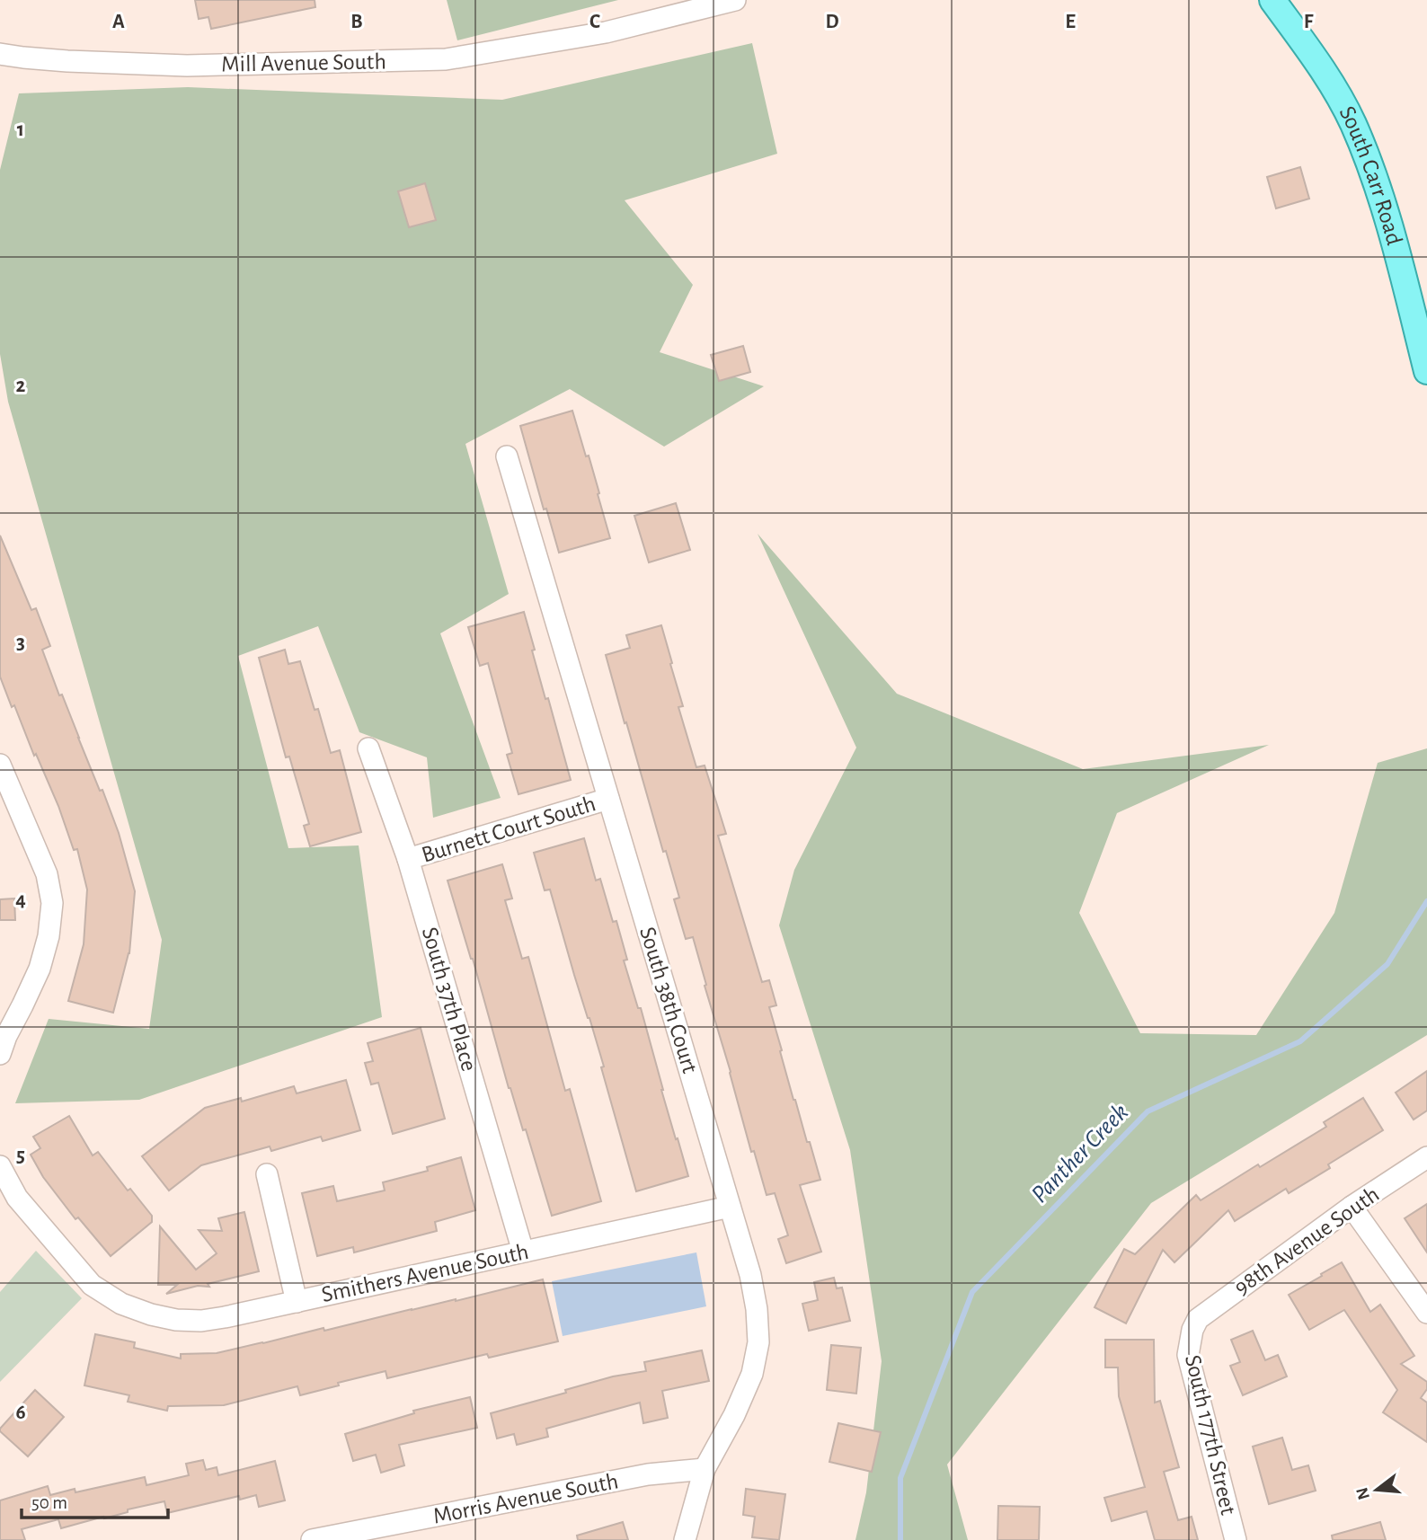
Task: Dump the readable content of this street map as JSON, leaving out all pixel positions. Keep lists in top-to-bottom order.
{
  "streets": {
    "main road": ["South Carr Road"],
    "street": [
      "Mill Avenue South",
      "Burnett Court South",
      "South 37th Place",
      "South 38th Court",
      "98th Avenue South",
      "Smithers Avenue South",
      "South 177th Street",
      "Morris Avenue South"
    ]
  },
  "crossings": [
    ["Burnett Court South", "South 37th Place"],
    ["Burnett Court South", "South 38th Court"],
    ["South 37th Place", "Smithers Avenue South"],
    ["South 38th Court", "Smithers Avenue South"],
    ["South 38th Court", "Morris Avenue South"],
    ["98th Avenue South", "South 177th Street"]
  ],
  "water": ["Panther Creek"],
  "scale_bar": "50 m",
  "north": "left",
  "grid": {
    "columns": [
      "A",
      "B",
      "C",
      "D",
      "E",
      "F"
    ],
    "rows": [
      "1",
      "2",
      "3",
      "4",
      "5",
      "6"
    ]
  }
}
